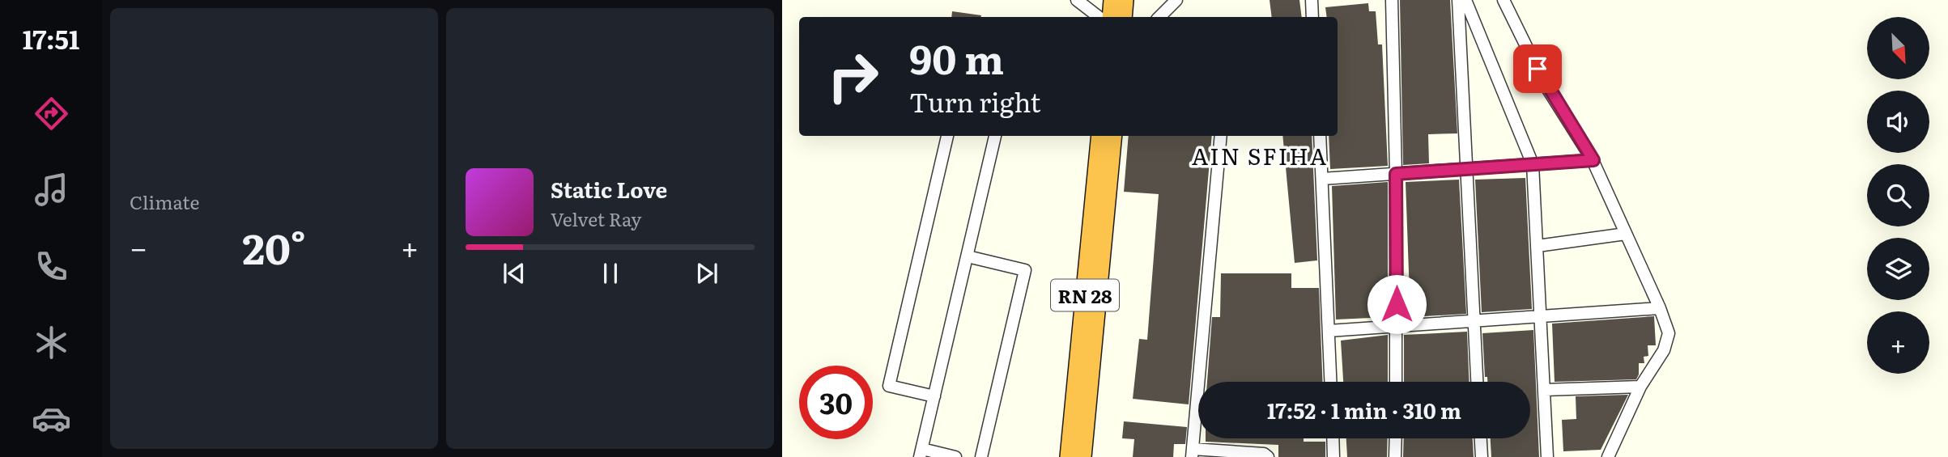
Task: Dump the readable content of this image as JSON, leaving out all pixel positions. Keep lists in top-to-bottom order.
{
  "streets": {
    "highway": ["RN 28"]
  },
  "districts": ["AIN SFIHA"],
  "north": "bottom right",
  "page": {
    "tabs": "17:51",
    "tile": "Climate",
    "map_buttons": "+",
    "turn": ["90 m", "Turn right"],
    "song": ["Static Love", "Velvet Ray"],
    "heat": ["−", "20°", "+"],
    "limit": "30",
    "trip": "17:52 · 1 min · 310 m"
  }
}
